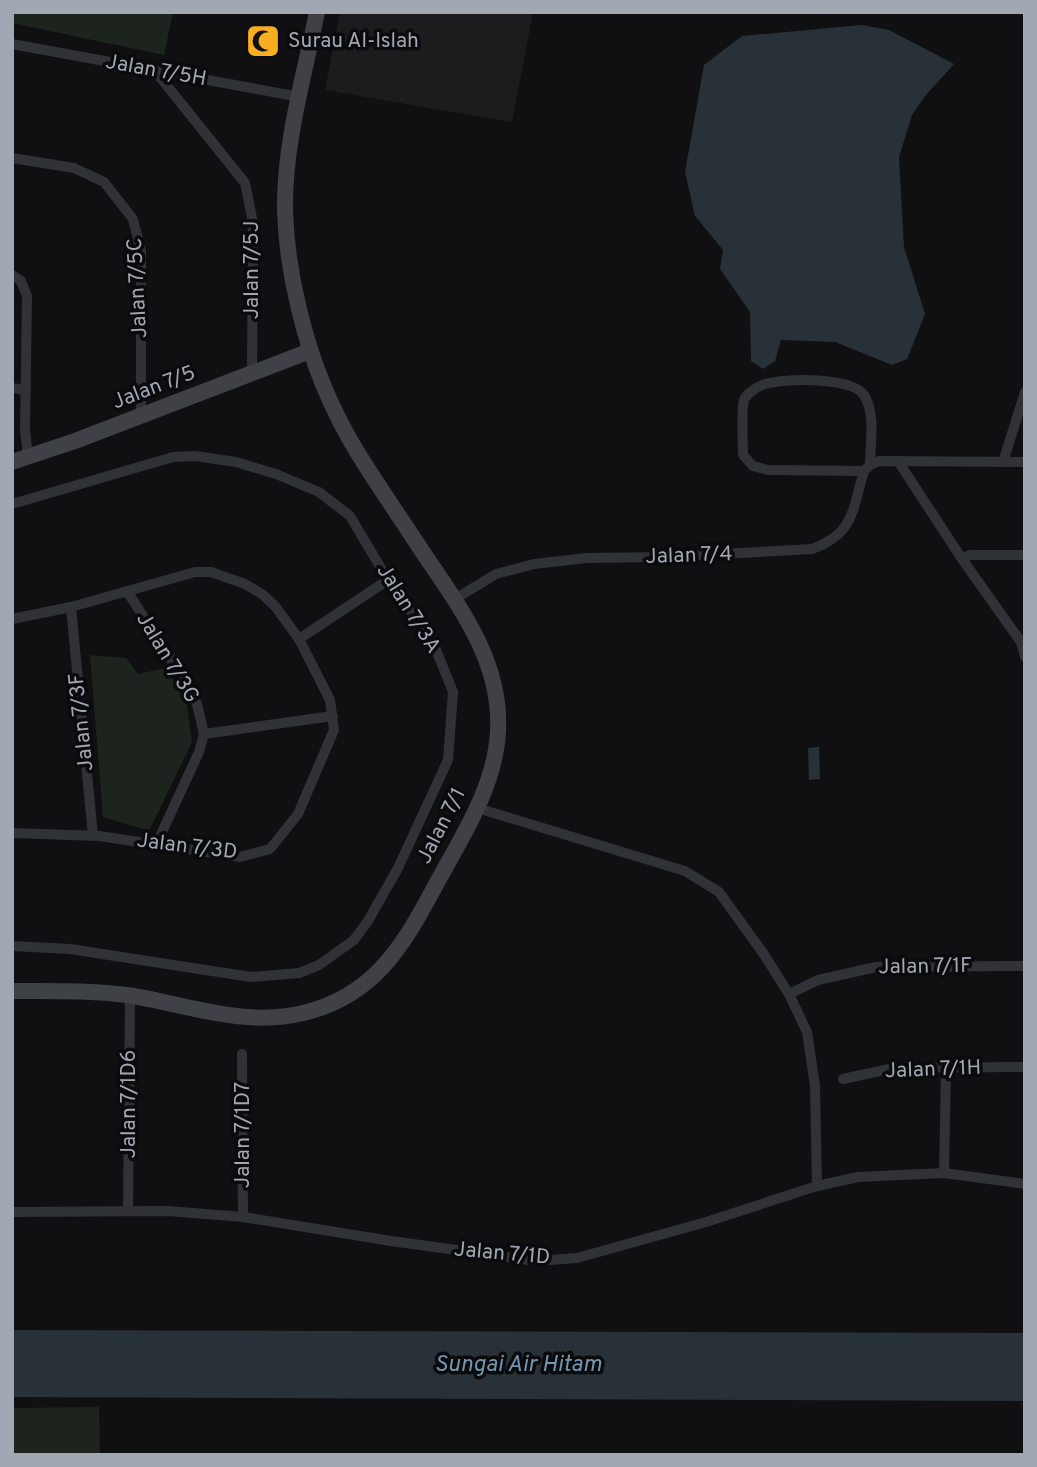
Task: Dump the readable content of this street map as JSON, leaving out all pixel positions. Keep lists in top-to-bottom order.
{
  "streets": {
    "street": [
      "Jalan 7/5H",
      "Jalan 7/5J",
      "Jalan 7/5C",
      "Jalan 7/5",
      "Jalan 7/4",
      "Jalan 7/3A",
      "Jalan 7/3G",
      "Jalan 7/3F",
      "Jalan 7/1",
      "Jalan 7/3D",
      "Jalan 7/1F",
      "Jalan 7/1H",
      "Jalan 7/1D6",
      "Jalan 7/1D7",
      "Jalan 7/1D"
    ]
  },
  "crossings": [
    ["Jalan 7/5H", "Jalan 7/5J"],
    ["Jalan 7/5H", "Jalan 7/1"],
    ["Jalan 7/5J", "Jalan 7/5"],
    ["Jalan 7/5C", "Jalan 7/5"],
    ["Jalan 7/5", "Jalan 7/1"],
    ["Jalan 7/4", "Jalan 7/1"],
    ["Jalan 7/3G", "Jalan 7/3D"],
    ["Jalan 7/3F", "Jalan 7/3D"],
    ["Jalan 7/1", "Jalan 7/1D6"],
    ["Jalan 7/1D6", "Jalan 7/1D"],
    ["Jalan 7/1D7", "Jalan 7/1D"]
  ],
  "water": ["Sungai Air Hitam"],
  "places": {
    "mosque": ["Surau Al-Islah"]
  }
}
